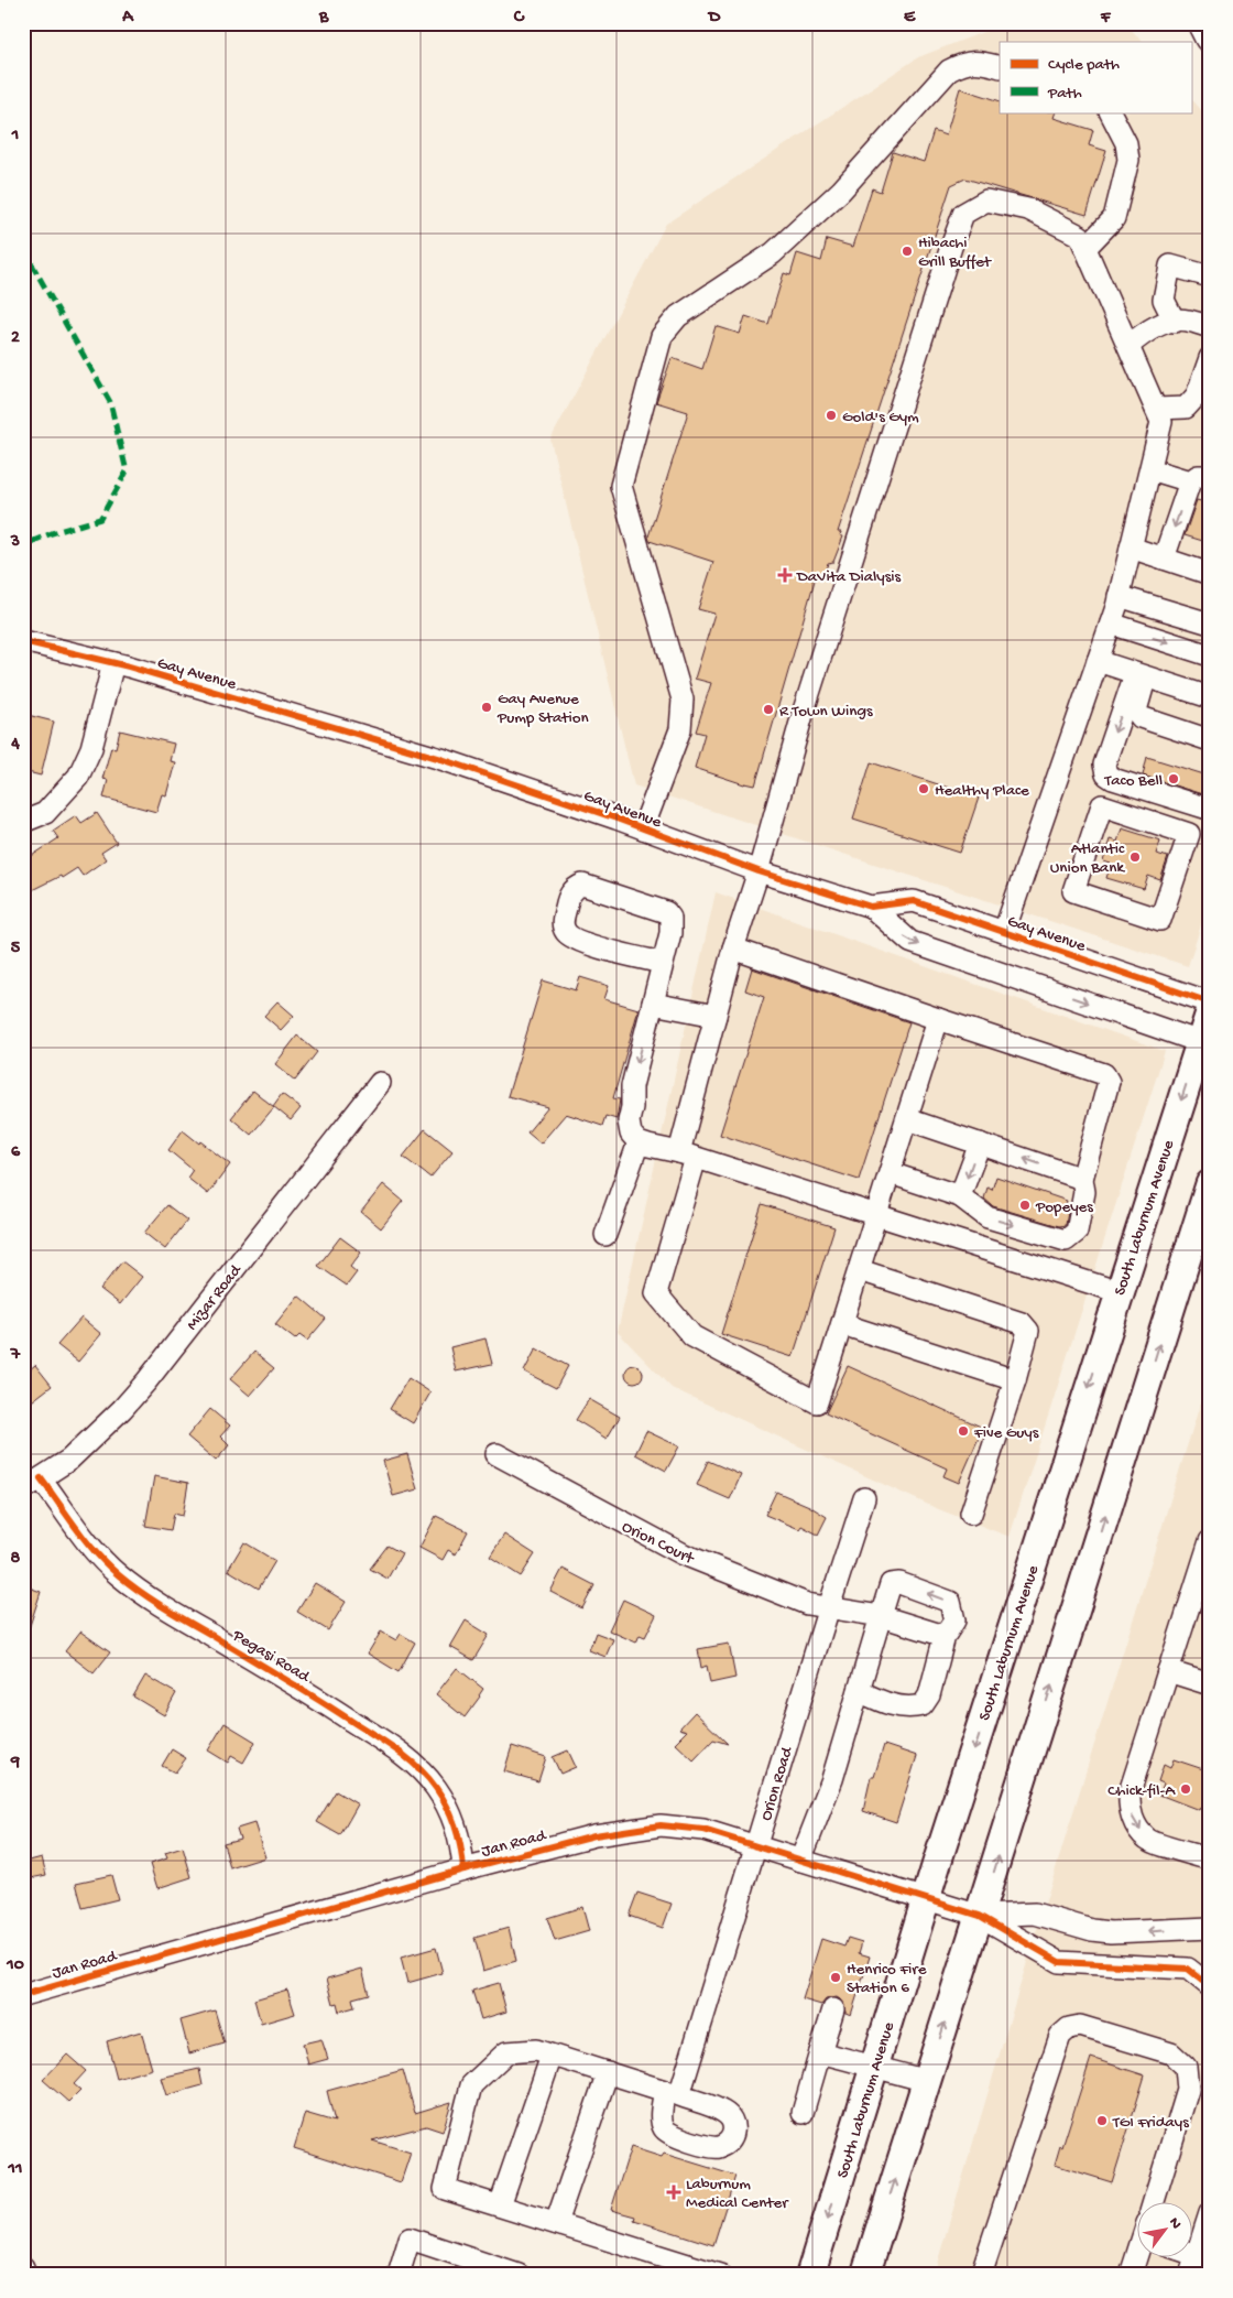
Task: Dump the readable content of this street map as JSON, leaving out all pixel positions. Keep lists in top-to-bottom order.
{
  "streets": {
    "main road": ["South Laburnum Avenue"],
    "street": [
      "Gay Avenue",
      "Mizar Road",
      "Orion Court",
      "Pegasi Road",
      "Orion Road",
      "Jan Road"
    ]
  },
  "crossings": [
    ["Gay Avenue", "South Laburnum Avenue"],
    ["South Laburnum Avenue", "Jan Road"],
    ["Mizar Road", "Pegasi Road"],
    ["Orion Court", "Orion Road"],
    ["Pegasi Road", "Jan Road"],
    ["Orion Road", "Jan Road"]
  ],
  "places": {
    "other": [
      "Hibachi Grill Buffet",
      "Gold's Gym",
      "Gay Avenue Pump Station",
      "R Town Wings",
      "Taco Bell",
      "Healthy Place",
      "Atlantic Union Bank",
      "Popeyes",
      "Five Guys",
      "Chick-fil-A",
      "Henrico Fire Station 6",
      "TGI Fridays"
    ],
    "health": ["DaVita Dialysis", "Laburnum Medical Center"]
  },
  "legend": ["Cycle path", "Path"],
  "north": "top right",
  "grid": {
    "columns": [
      "A",
      "B",
      "C",
      "D",
      "E",
      "F"
    ],
    "rows": [
      "1",
      "2",
      "3",
      "4",
      "5",
      "6",
      "7",
      "8",
      "9",
      "10",
      "11"
    ]
  }
}
